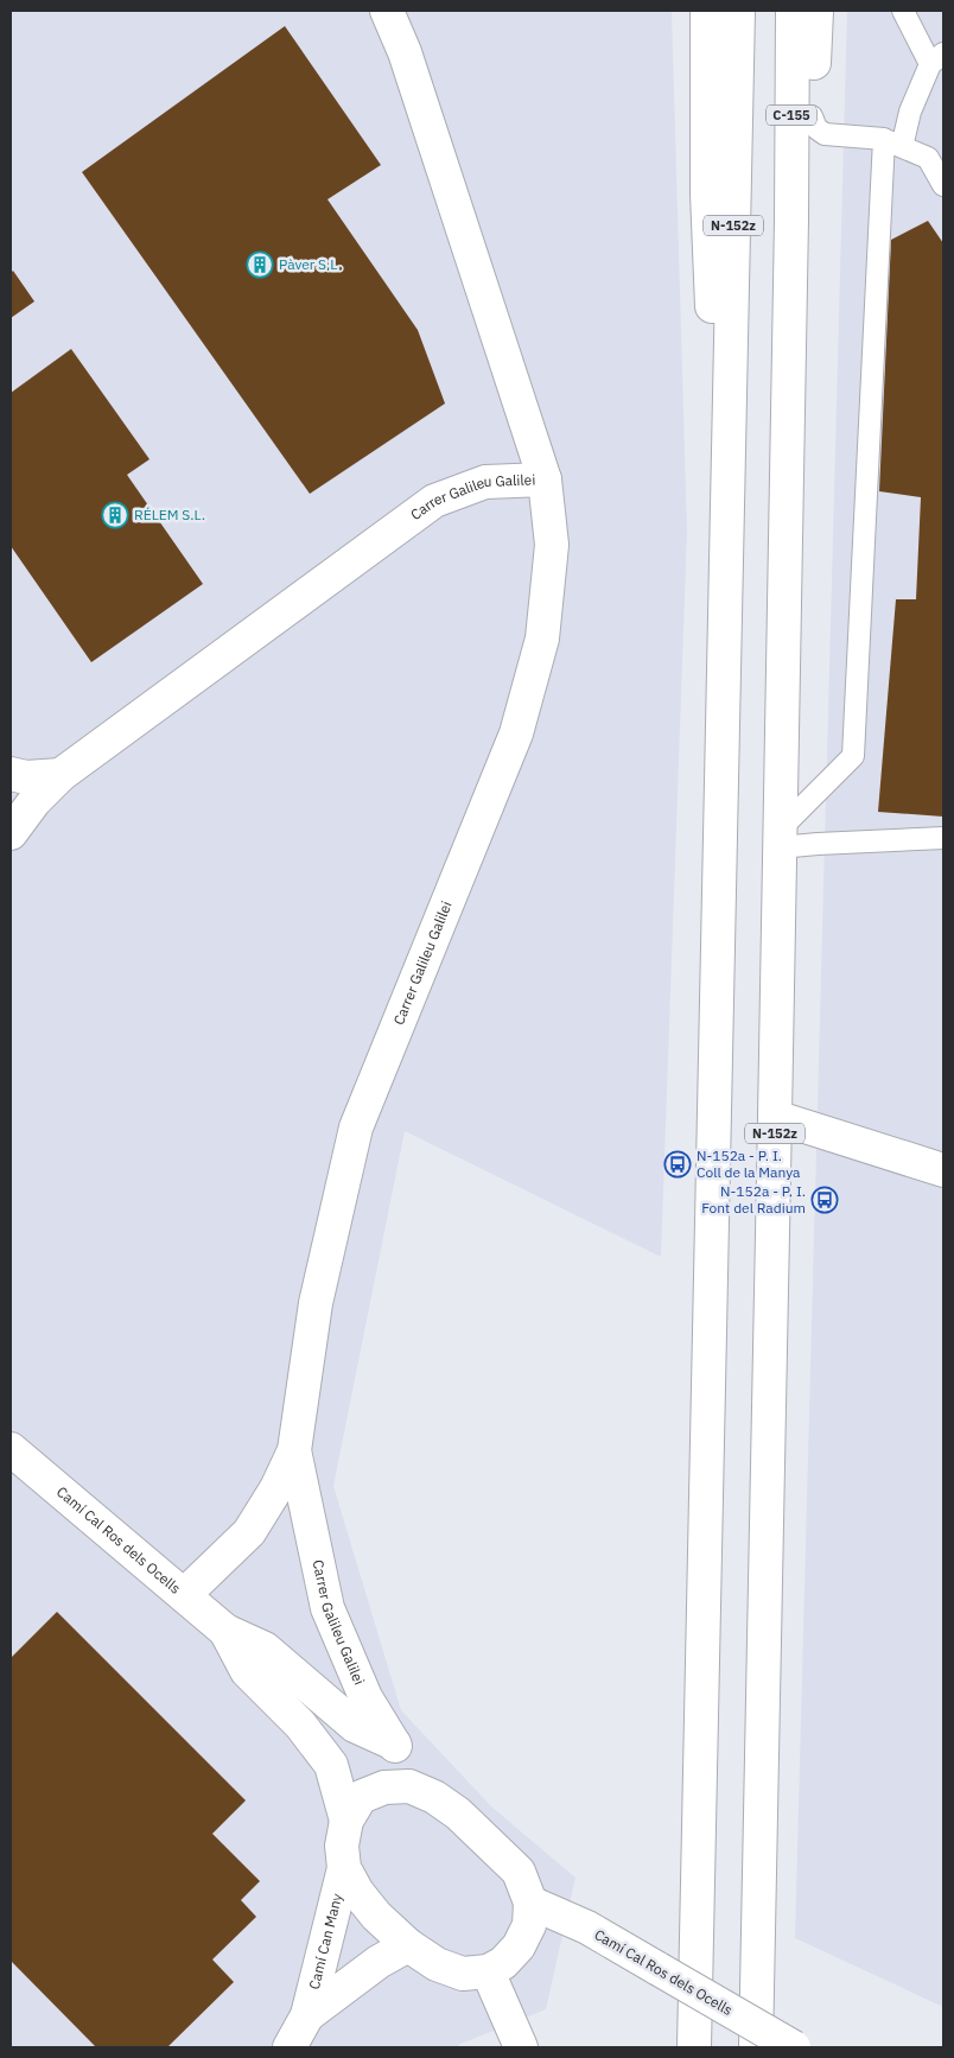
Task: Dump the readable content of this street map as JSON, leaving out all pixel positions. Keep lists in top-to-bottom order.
{
  "streets": {
    "main road": [
      "C-155",
      "N-152z",
      "Carrer Galileu Galilei",
      "Camí Cal Ros dels Ocells",
      "Camí Can Many"
    ]
  },
  "crossings": [
    ["C-155", "N-152z"],
    ["Carrer Galileu Galilei", "Camí Cal Ros dels Ocells"],
    ["Carrer Galileu Galilei", "Camí Can Many"],
    ["Camí Cal Ros dels Ocells", "Camí Can Many"]
  ],
  "places": {
    "building": ["Pàver S.L.", "RÉLEM S.L."],
    "bus stop": ["N-152a - P. I. Coll de la Manya", "N-152a - P. I. Font del Radium"]
  }
}
